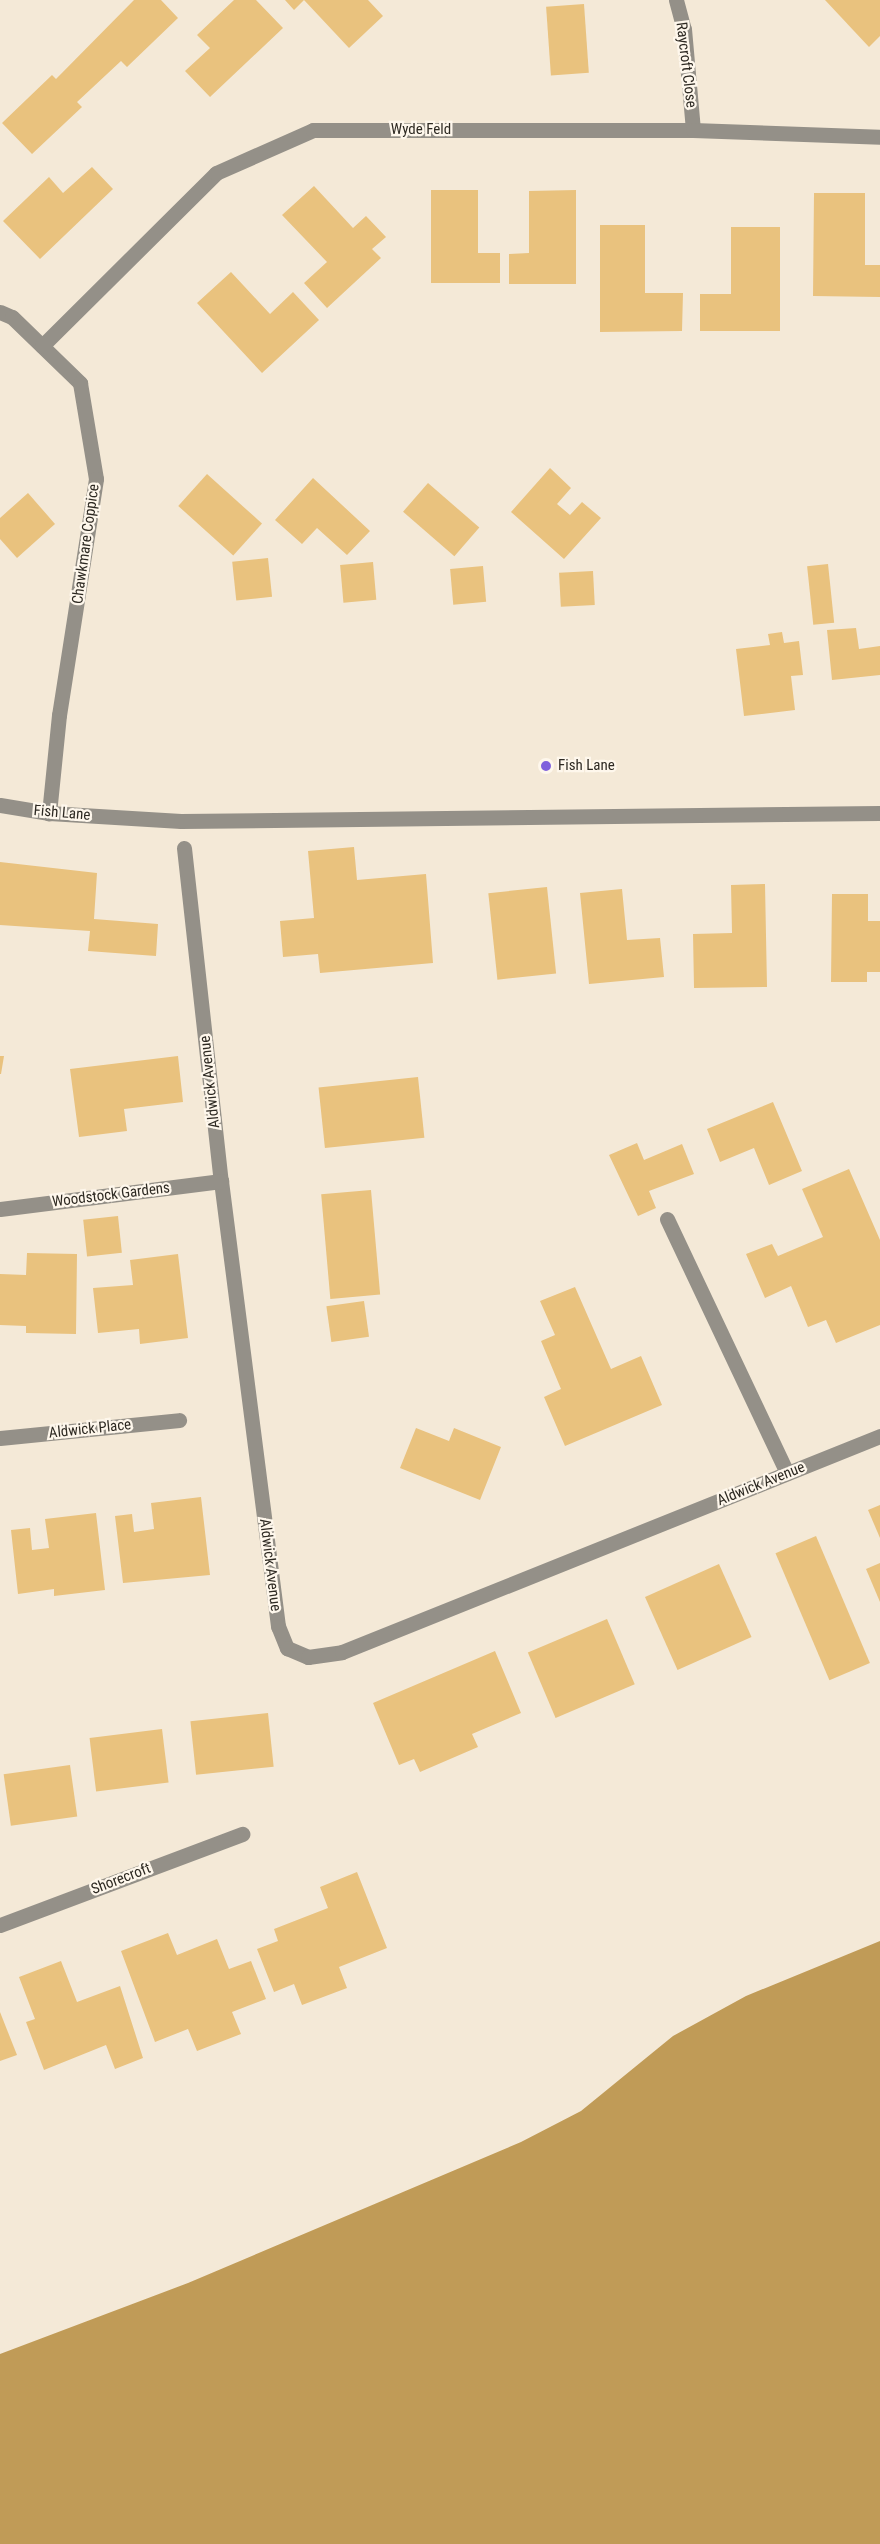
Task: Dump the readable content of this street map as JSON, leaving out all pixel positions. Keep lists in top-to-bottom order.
{
  "streets": {
    "street": [
      "Raycroft Close",
      "Wyde Feld",
      "Chawkmare Coppice",
      "Fish Lane",
      "Aldwick Avenue",
      "Woodstock Gardens",
      "Aldwick Place",
      "Shorecroft"
    ]
  },
  "crossings": [
    ["Raycroft Close", "Wyde Feld"],
    ["Wyde Feld", "Chawkmare Coppice"],
    ["Chawkmare Coppice", "Fish Lane"],
    ["Aldwick Avenue", "Woodstock Gardens"]
  ],
  "places": ["Fish Lane"]
}
